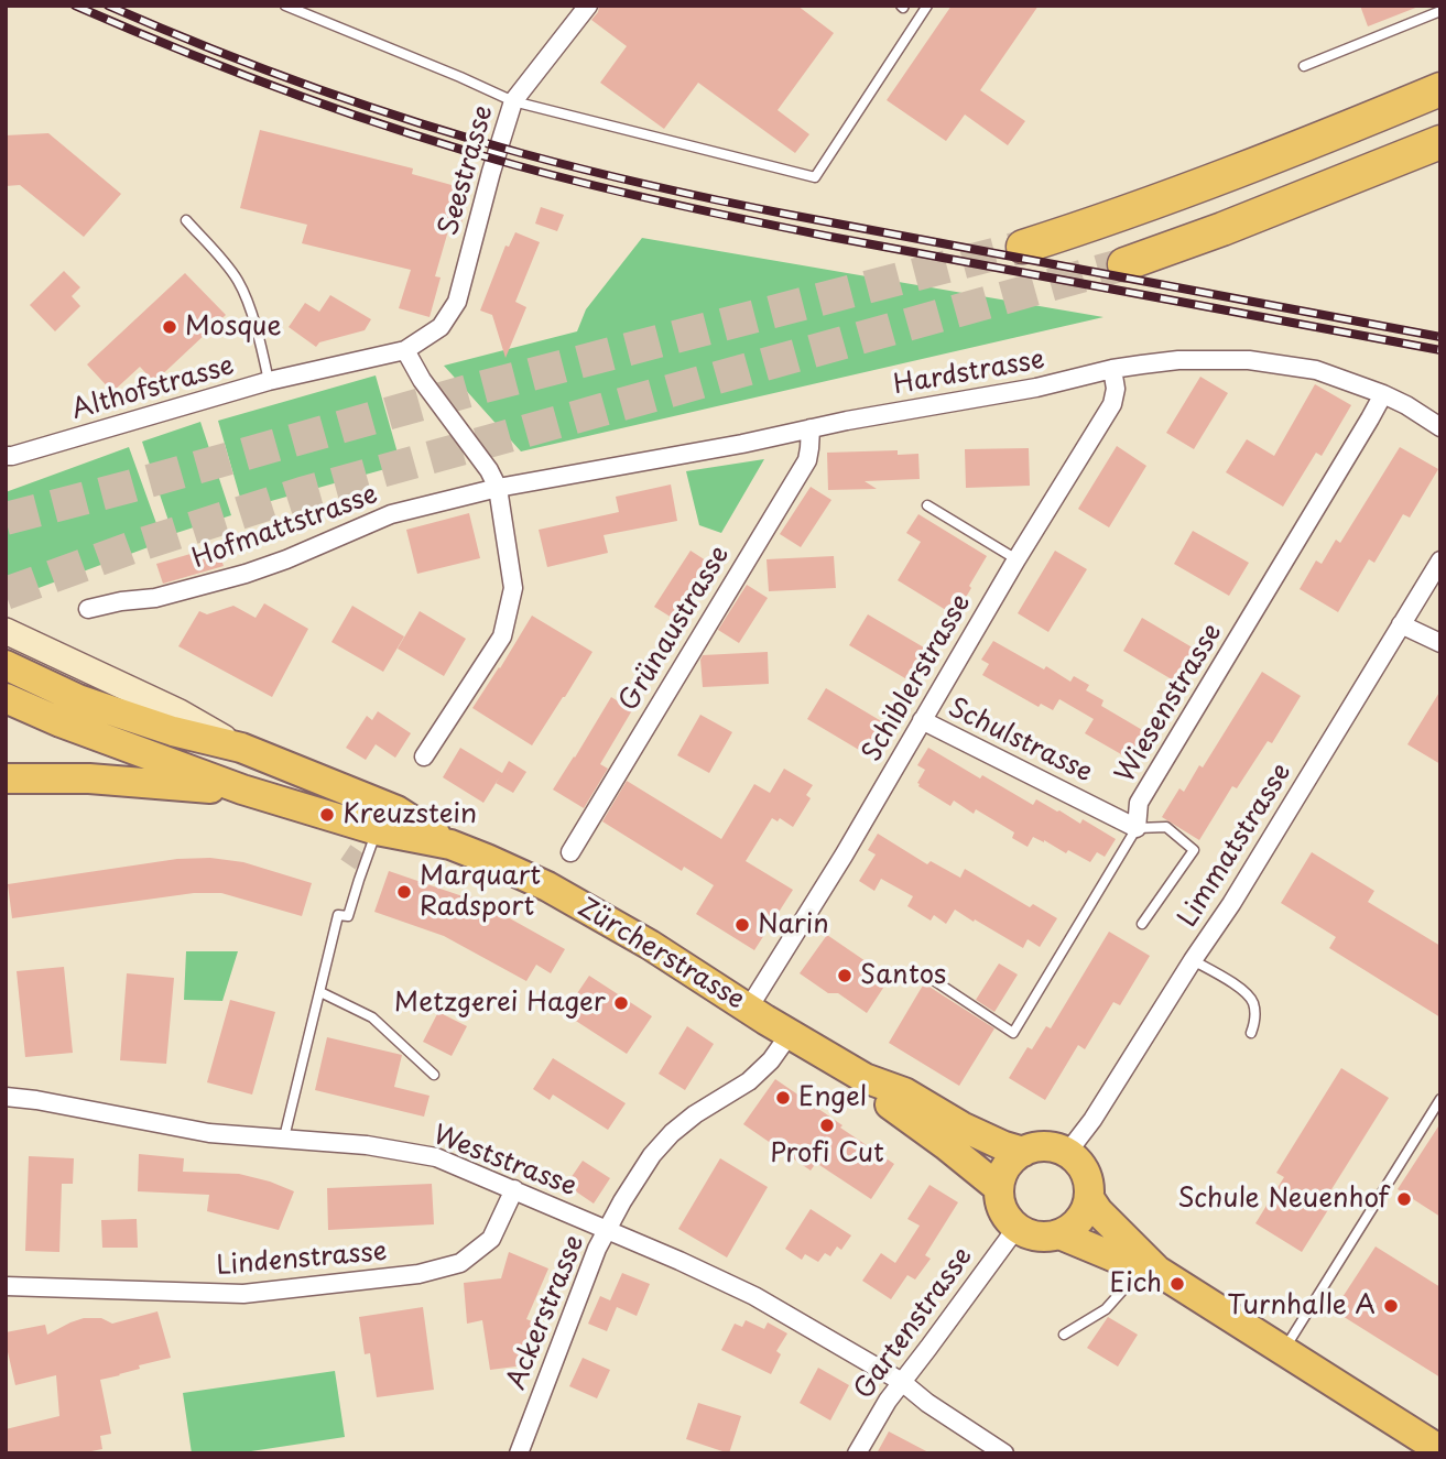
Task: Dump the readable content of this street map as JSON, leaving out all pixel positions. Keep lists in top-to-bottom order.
{
  "streets": {
    "main road": ["Zürcherstrasse"],
    "street": [
      "Seestrasse",
      "Hardstrasse",
      "Althofstrasse",
      "Hofmattstrasse",
      "Grünaustrasse",
      "Schiblerstrasse",
      "Wiesenstrasse",
      "Schulstrasse",
      "Limmatstrasse",
      "Weststrasse",
      "Lindenstrasse",
      "Ackerstrasse",
      "Gartenstrasse"
    ]
  },
  "crossings": [
    ["Seestrasse", "Althofstrasse"],
    ["Hardstrasse", "Hofmattstrasse"],
    ["Hardstrasse", "Grünaustrasse"],
    ["Hardstrasse", "Schiblerstrasse"],
    ["Hardstrasse", "Wiesenstrasse"],
    ["Schiblerstrasse", "Schulstrasse"],
    ["Schiblerstrasse", "Zürcherstrasse"],
    ["Wiesenstrasse", "Schulstrasse"],
    ["Limmatstrasse", "Zürcherstrasse"],
    ["Limmatstrasse", "Gartenstrasse"],
    ["Zürcherstrasse", "Ackerstrasse"],
    ["Zürcherstrasse", "Gartenstrasse"],
    ["Weststrasse", "Lindenstrasse"],
    ["Weststrasse", "Ackerstrasse"],
    ["Weststrasse", "Gartenstrasse"]
  ],
  "places": [
    "Mosque",
    "Kreuzstein",
    "Marquart Radsport",
    "Narin",
    "Santos",
    "Metzgerei Hager",
    "Engel",
    "Profi Cut",
    "Schule Neuenhof",
    "Eich",
    "Turnhalle A"
  ]
}
